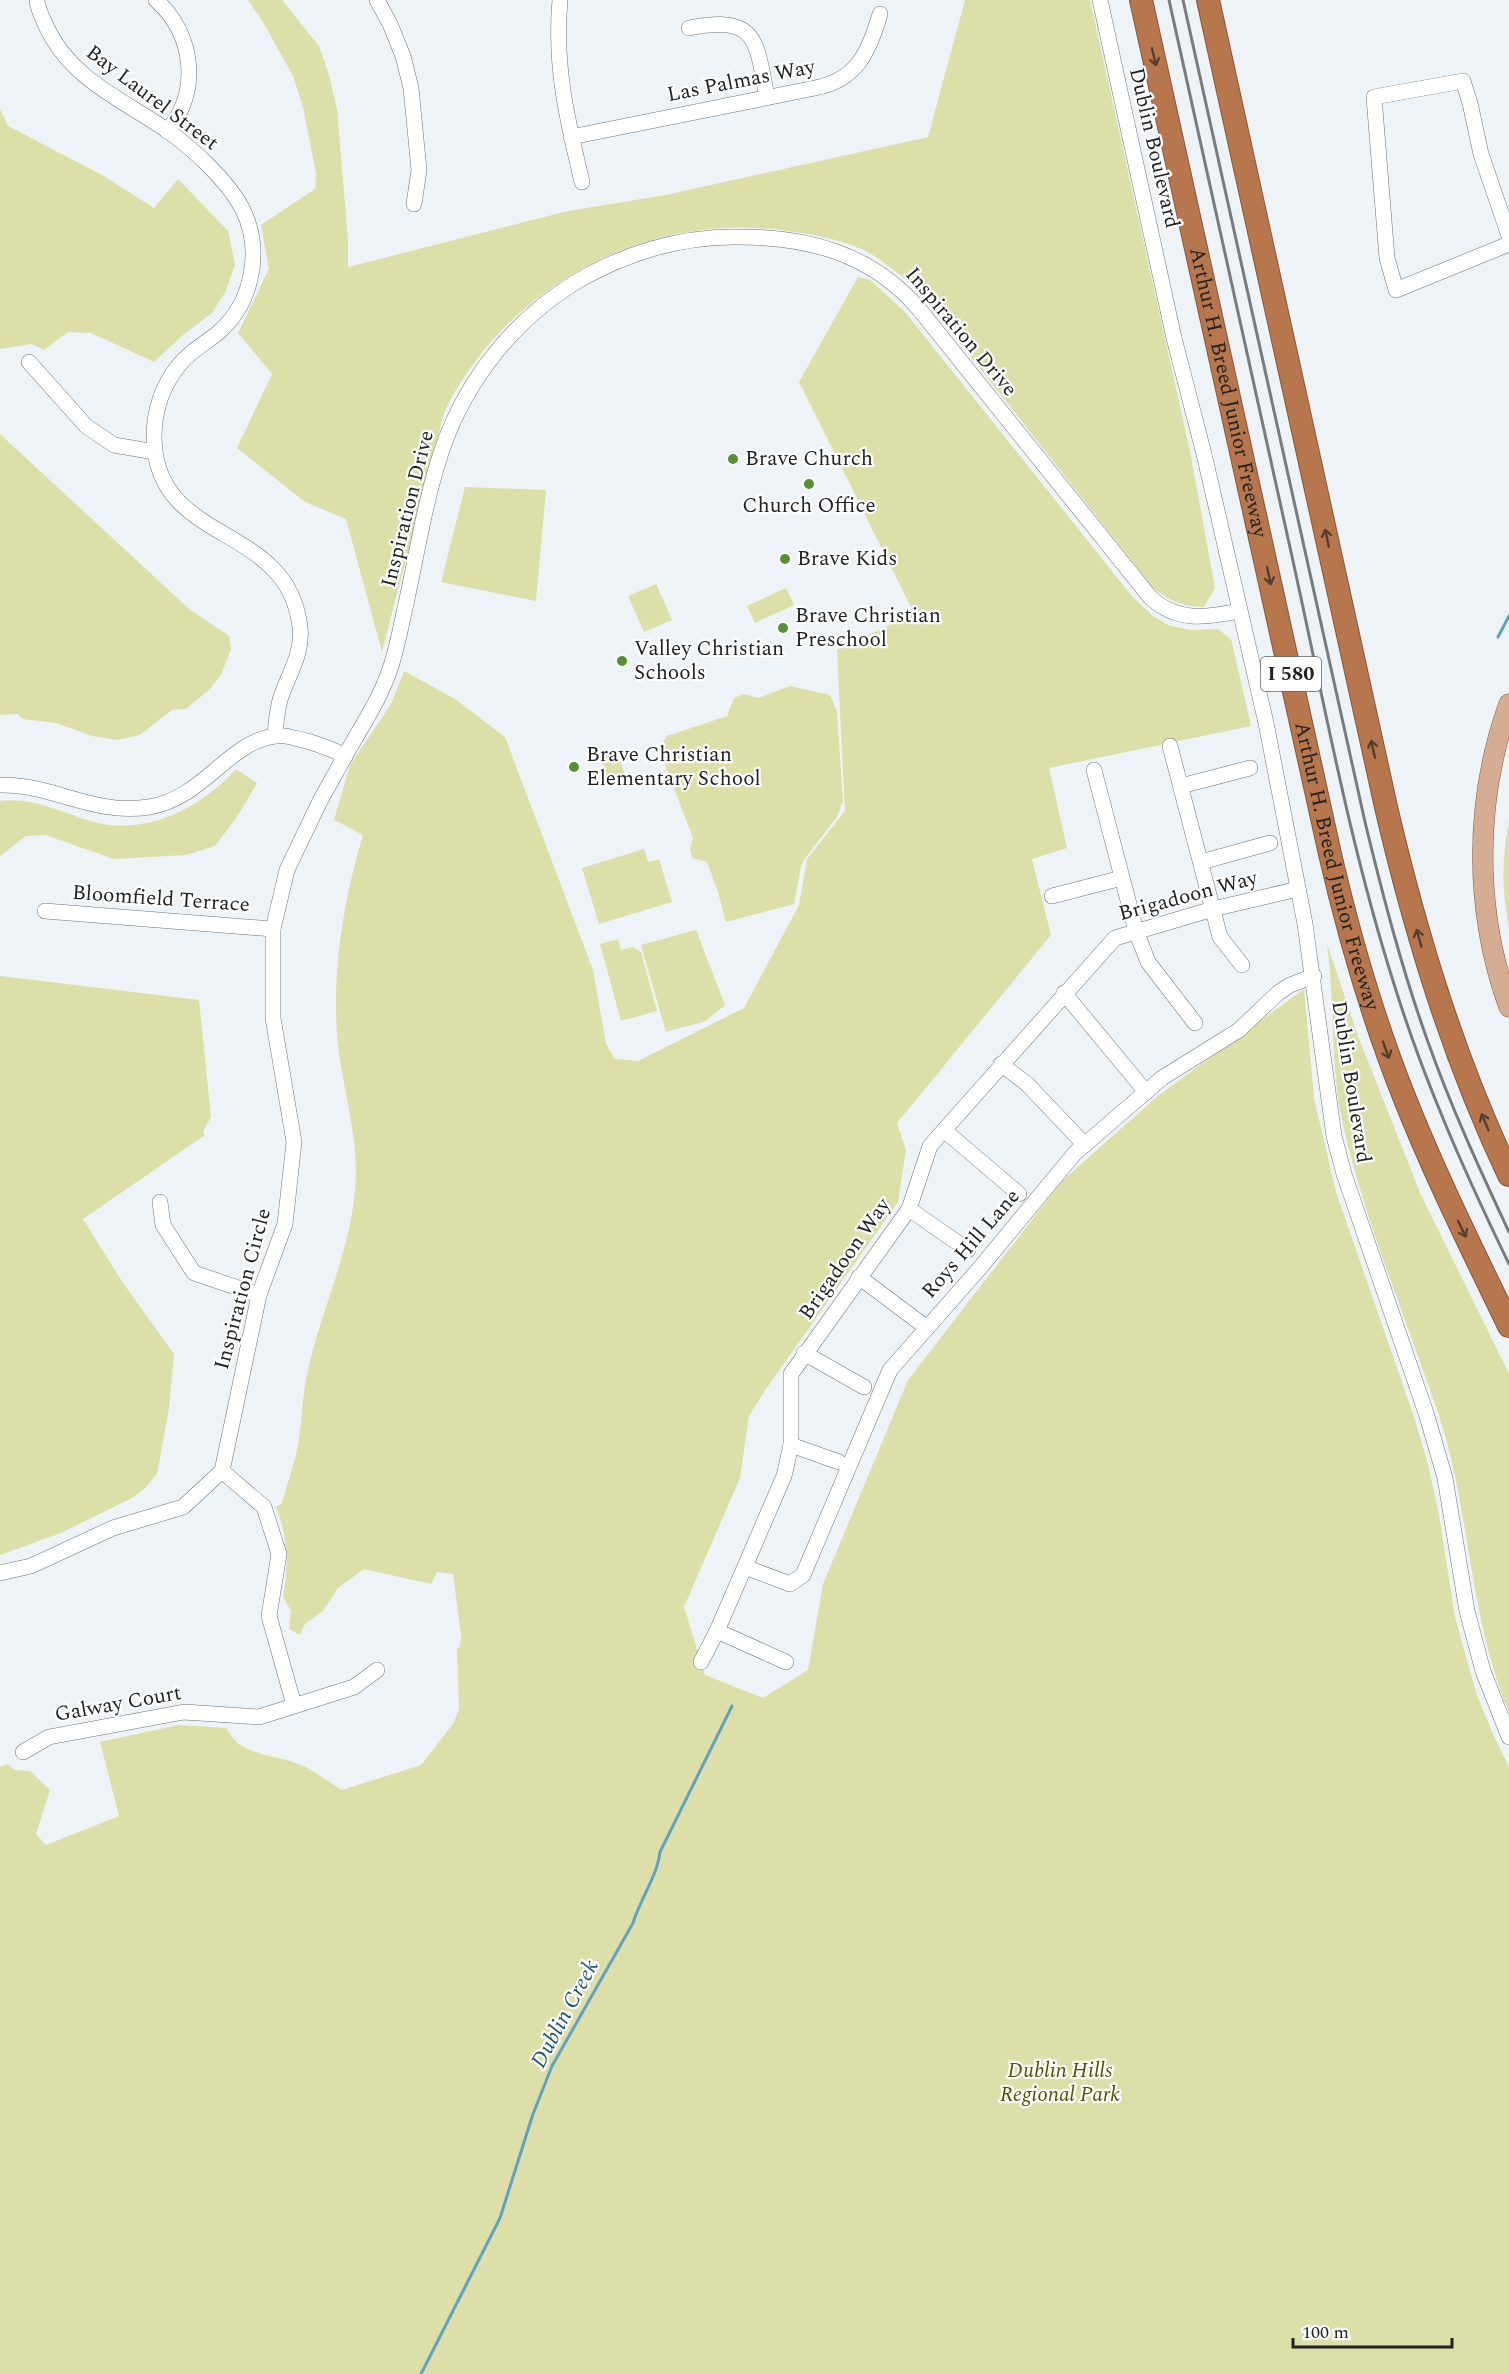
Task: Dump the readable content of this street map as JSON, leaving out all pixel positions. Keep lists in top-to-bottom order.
{
  "streets": {
    "highway": ["Arthur H. Breed Junior Freeway", "I 580"],
    "street": [
      "Las Palmas Way",
      "Bay Laurel Street",
      "Dublin Boulevard",
      "Inspiration Drive",
      "Brigadoon Way",
      "Bloomfield Terrace",
      "Roys Hill Lane",
      "Inspiration Circle",
      "Galway Court"
    ]
  },
  "crossings": [
    ["Dublin Boulevard", "Inspiration Drive"],
    ["Dublin Boulevard", "Brigadoon Way"],
    ["Dublin Boulevard", "Roys Hill Lane"],
    ["Inspiration Drive", "Inspiration Circle"],
    ["Brigadoon Way", "Roys Hill Lane"],
    ["Bloomfield Terrace", "Inspiration Circle"]
  ],
  "water": ["Dublin Creek"],
  "parks": ["Dublin Hills Regional Park"],
  "places": [
    "Brave Church",
    "Church Office",
    "Brave Kids",
    "Brave Christian Preschool",
    "Valley Christian Schools",
    "Brave Christian Elementary School"
  ],
  "scale_bar": "100 m"
}
